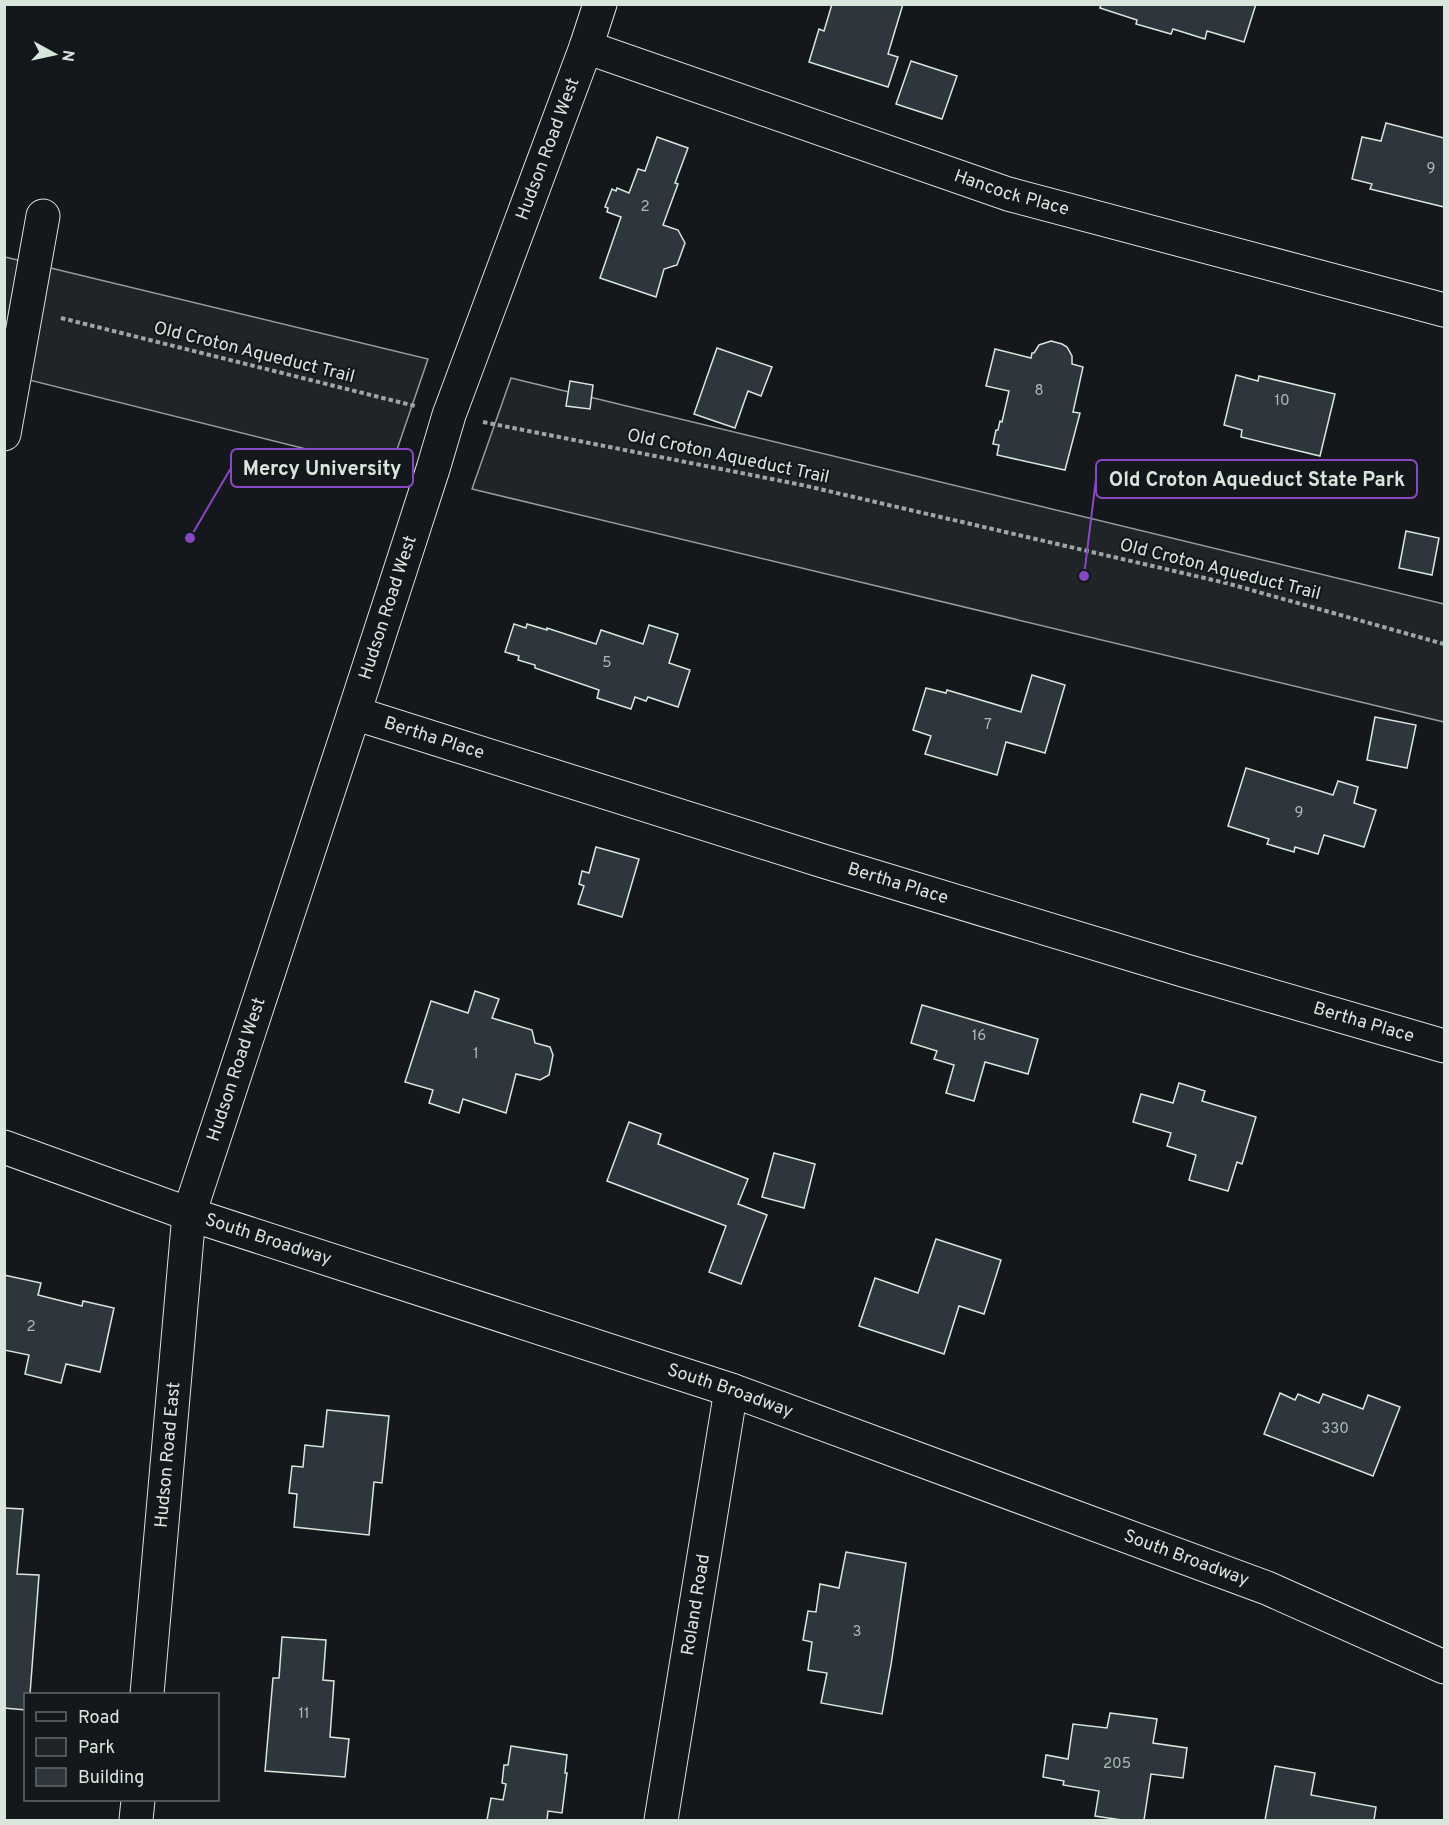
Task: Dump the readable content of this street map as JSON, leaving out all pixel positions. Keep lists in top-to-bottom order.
{
  "streets": {
    "street": [
      "Hudson Road West",
      "Hancock Place",
      "Bertha Place",
      "South Broadway",
      "Hudson Road East",
      "Roland Road"
    ],
    "path": ["Old Croton Aqueduct Trail"]
  },
  "crossings": [
    ["Hudson Road West", "Hancock Place"],
    ["Hudson Road West", "Old Croton Aqueduct Trail"],
    ["Hudson Road West", "Bertha Place"],
    ["Hudson Road West", "South Broadway"],
    ["Hudson Road West", "Hudson Road East"],
    ["South Broadway", "Hudson Road East"],
    ["South Broadway", "Roland Road"]
  ],
  "places": ["Mercy University", "Old Croton Aqueduct State Park"],
  "house_numbers": [
    "9",
    "2",
    "8",
    "10",
    "5",
    "7",
    "9",
    "16",
    "1",
    "2",
    "330",
    "3",
    "11",
    "205"
  ],
  "legend": ["Road", "Park", "Building"],
  "north": "right"
}
